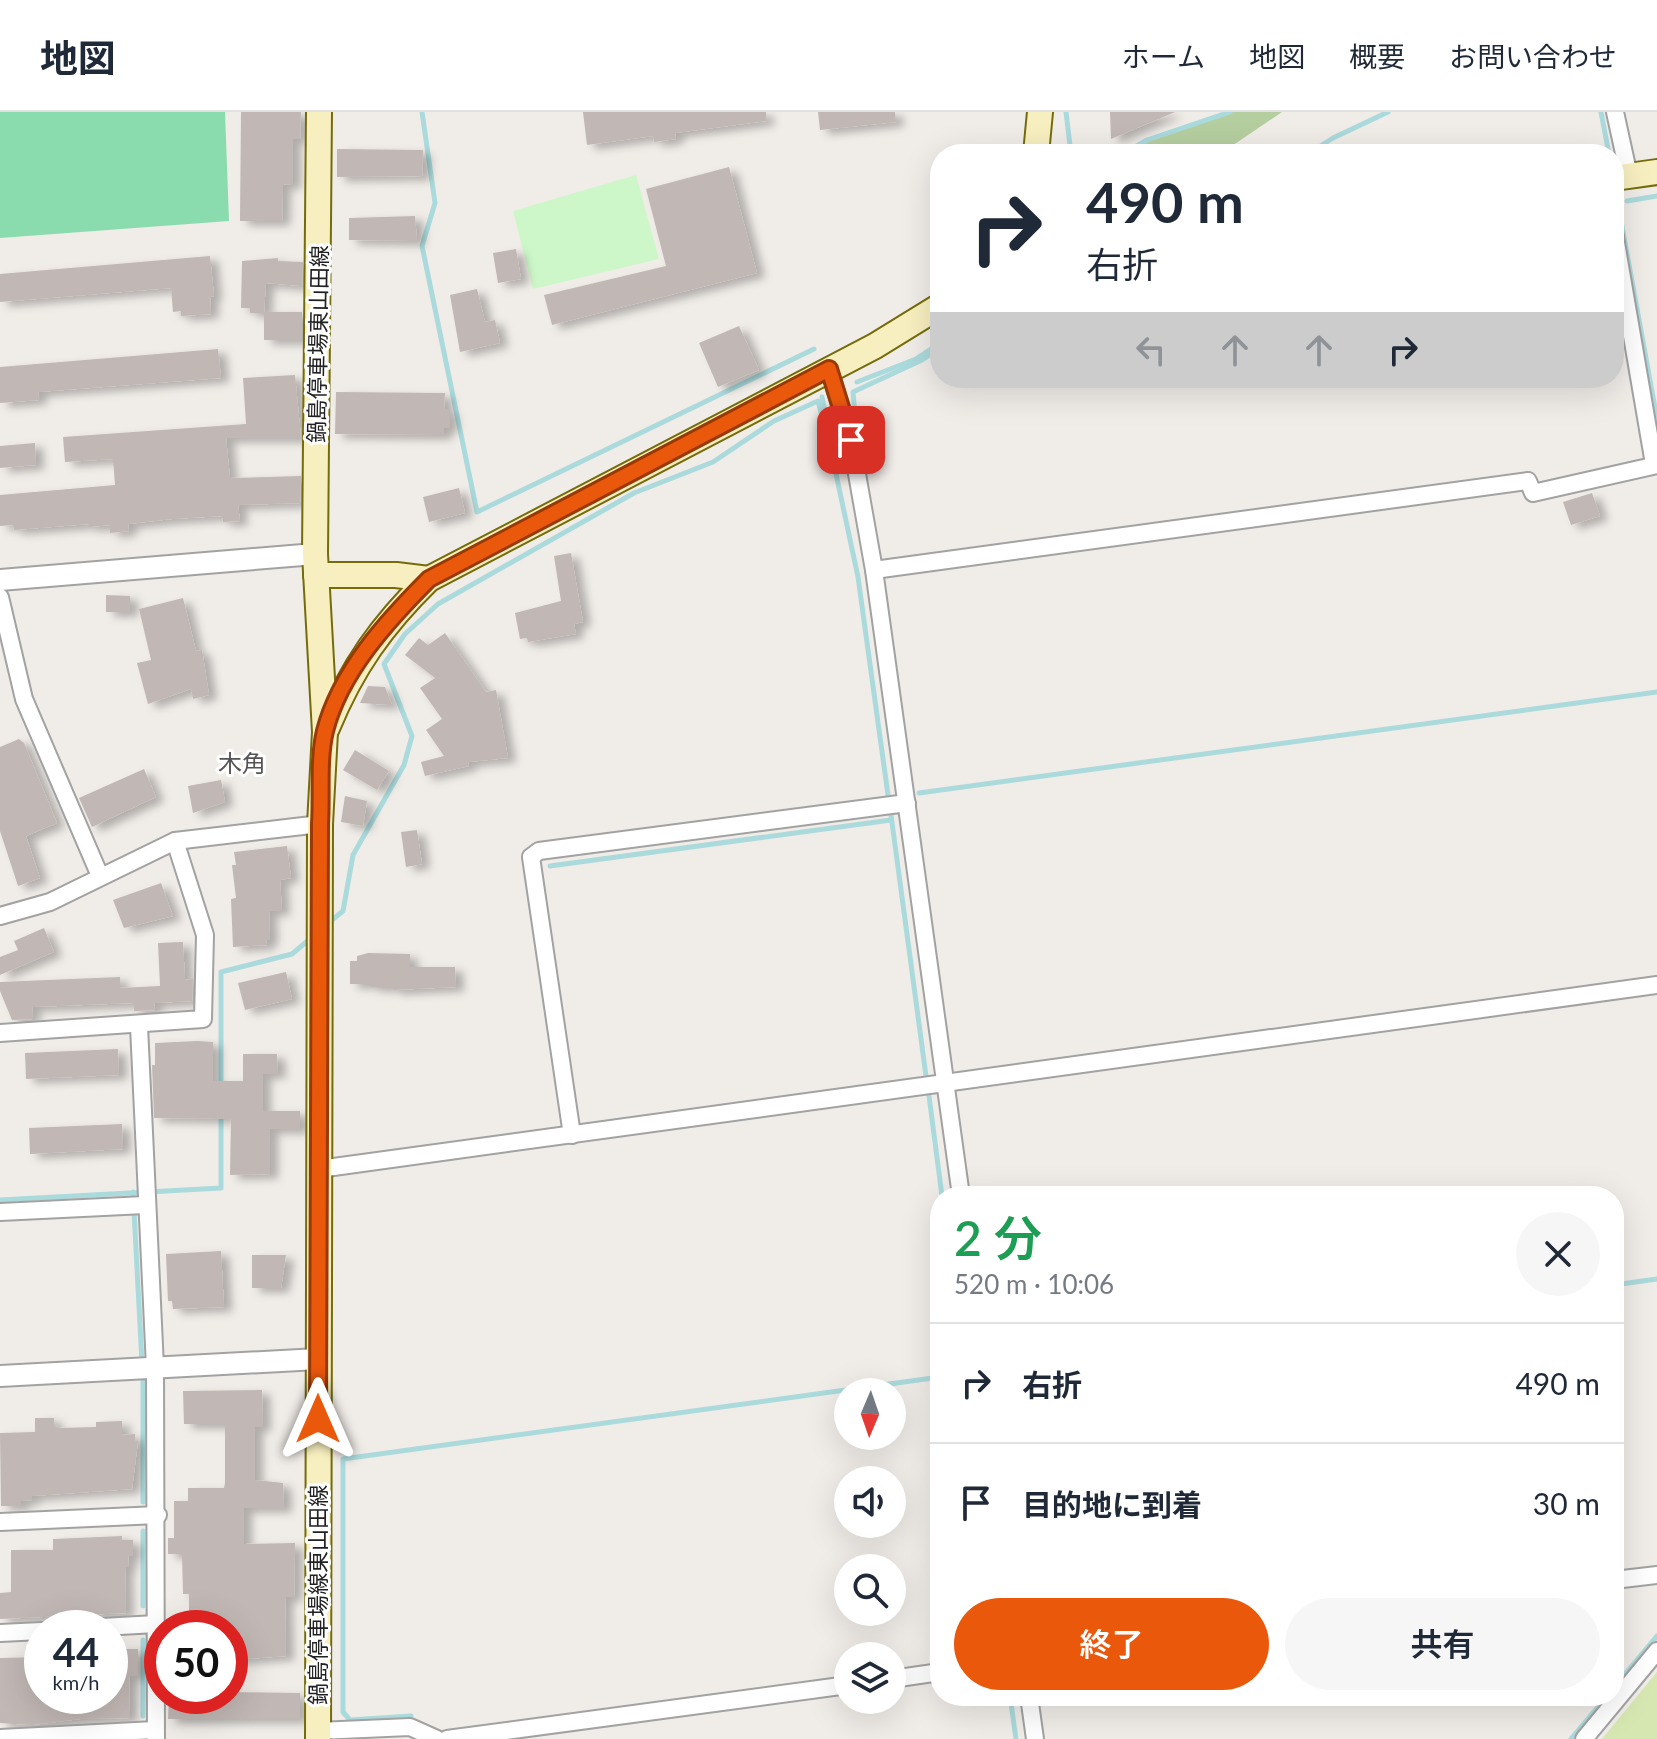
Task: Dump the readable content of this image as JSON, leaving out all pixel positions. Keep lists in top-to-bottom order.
{
  "streets": {
    "main road": ["鍋島停車場東山田線", "鍋島停車場線東山田線"]
  },
  "crossings": [
    ["鍋島停車場東山田線", "鍋島停車場線東山田線"]
  ],
  "districts": ["木角"],
  "north": "bottom",
  "page": {
    "header": "地図",
    "nav": [
      "ホーム",
      "地図",
      "概要",
      "お問い合わせ"
    ],
    "turn": ["490 m", "右折"],
    "heading": ["2 分", "520 m · 10:06"],
    "list": [
      {
        "name": "右折",
        "value": "490 m"
      },
      {
        "name": "目的地に到着",
        "value": "30 m"
      }
    ],
    "buttons": ["終了", "共有"],
    "speed": "44 km/h",
    "limit": "50"
  }
}
